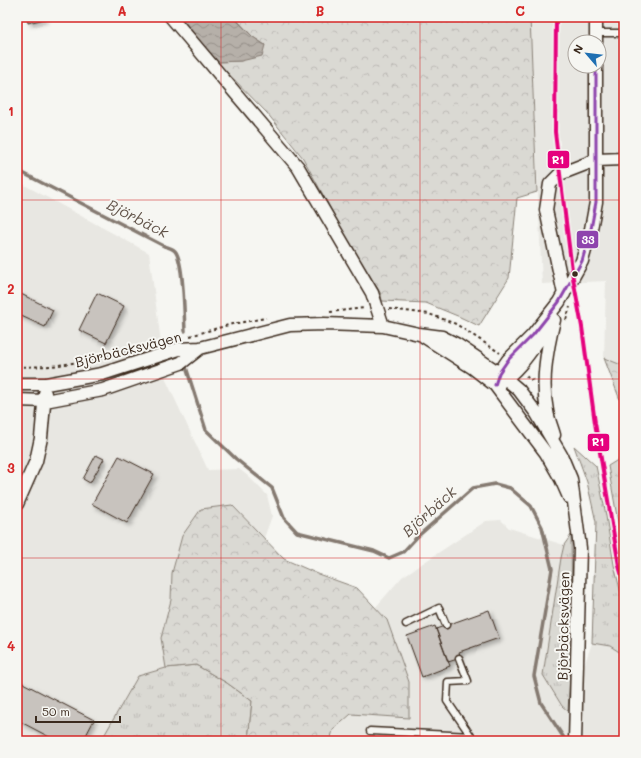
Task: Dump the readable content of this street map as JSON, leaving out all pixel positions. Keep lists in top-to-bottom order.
{
  "streets": {
    "street": ["Björbäcksvägen"]
  },
  "water": ["Björbäck"],
  "lines": ["transit line R1", "transit line 33"],
  "scale_bar": "50 m",
  "north": "top left",
  "grid": {
    "columns": ["A", "B", "C"],
    "rows": [
      "1",
      "2",
      "3",
      "4"
    ]
  }
}
